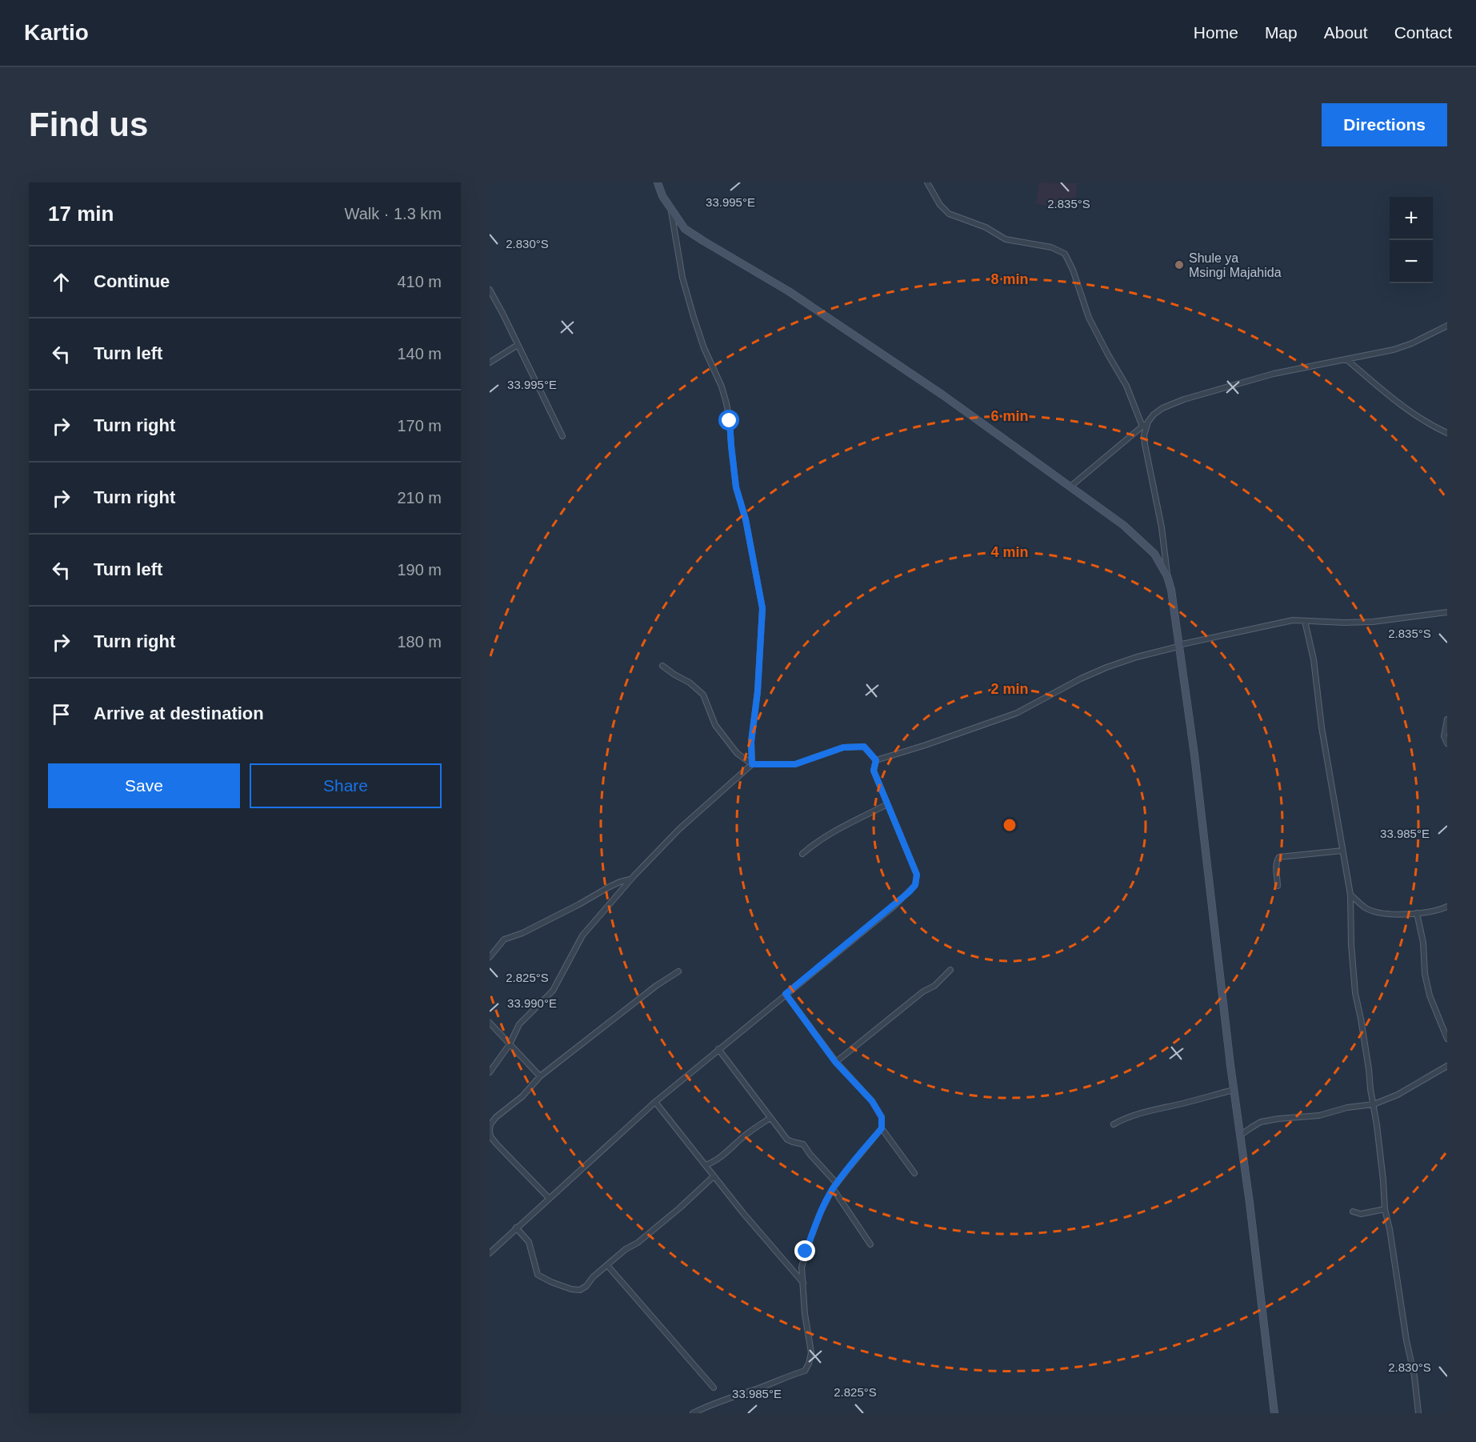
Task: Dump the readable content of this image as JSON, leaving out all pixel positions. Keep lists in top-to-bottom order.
{
  "places": ["Shule ya Msingi Majahida"],
  "page": {
    "header": "Kartio",
    "nav": [
      "Home",
      "Map",
      "About",
      "Contact"
    ],
    "buttons": [
      "Directions",
      ["Save", "Share"]
    ],
    "title": "Find us",
    "heading": ["17 min", "Walk · 1.3 km"],
    "map_buttons": ["+", "−"],
    "list": [
      ["Continue", "410 m"],
      ["Turn left", "140 m"],
      ["Turn right", "170 m"],
      ["Turn right", "210 m"],
      ["Turn left", "190 m"],
      ["Turn right", "180 m"],
      "Arrive at destination"
    ]
  },
  "coordinates": [
    "33.995°E",
    "2.835°S",
    "2.830°S",
    "33.985°E",
    "2.825°S",
    "33.990°E"
  ],
  "rings": [
    "8 min",
    "6 min",
    "4 min",
    "2 min"
  ]
}
